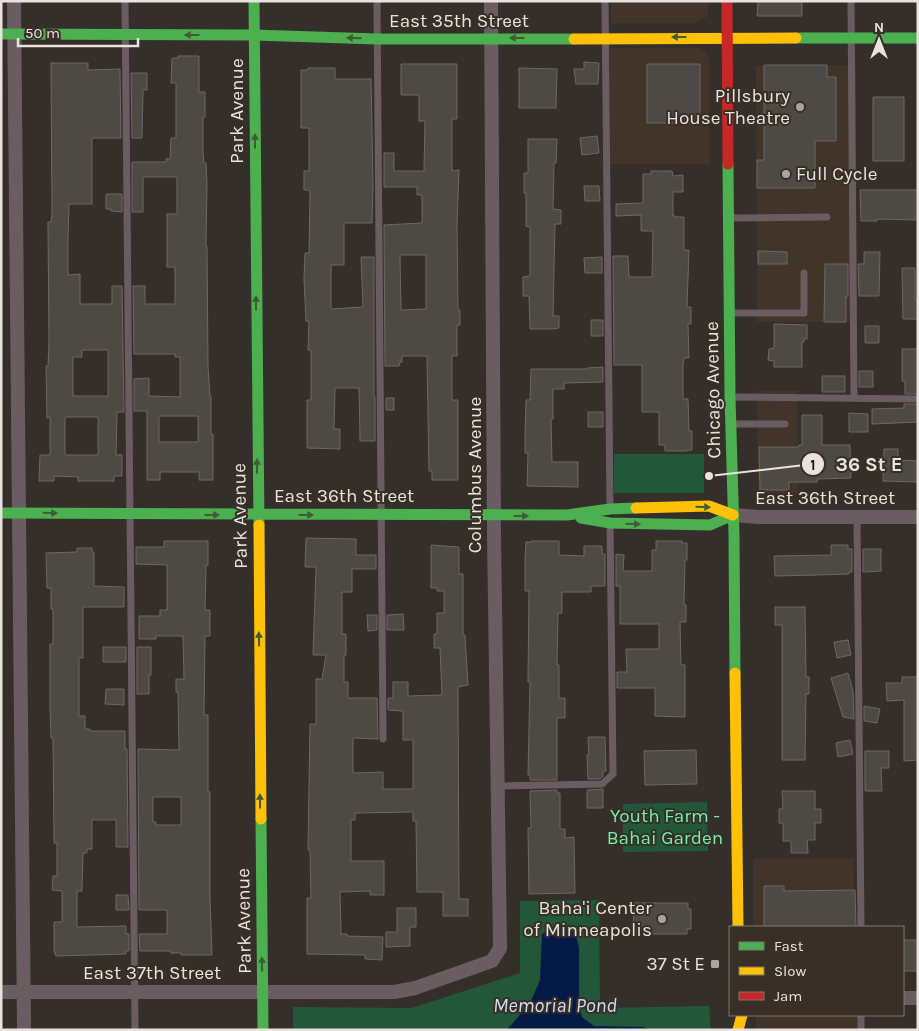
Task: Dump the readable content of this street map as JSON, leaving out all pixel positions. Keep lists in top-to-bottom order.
{
  "streets": {
    "street": [
      "East 35th Street",
      "Park Avenue",
      "Chicago Avenue",
      "Columbus Avenue",
      "East 36th Street",
      "East 37th Street"
    ]
  },
  "crossings": [
    ["East 35th Street", "Park Avenue"],
    ["East 35th Street", "Chicago Avenue"],
    ["East 35th Street", "Columbus Avenue"],
    ["Park Avenue", "East 36th Street"],
    ["Park Avenue", "East 37th Street"],
    ["Chicago Avenue", "East 36th Street"],
    ["Columbus Avenue", "East 36th Street"],
    ["Columbus Avenue", "East 37th Street"]
  ],
  "one_way": ["East 35th Street", "Park Avenue", "East 36th Street"],
  "water": ["Memorial Pond"],
  "parks": ["Youth Farm - Bahai Garden"],
  "places": {
    "other": [
      "Pillsbury House Theatre",
      "Full Cycle",
      "36 St E",
      "Baha'i Center of Minneapolis"
    ],
    "transit": ["37 St E"]
  },
  "legend": ["Fast", "Slow", "Jam"],
  "scale_bar": "50 m",
  "north": "top"
}
